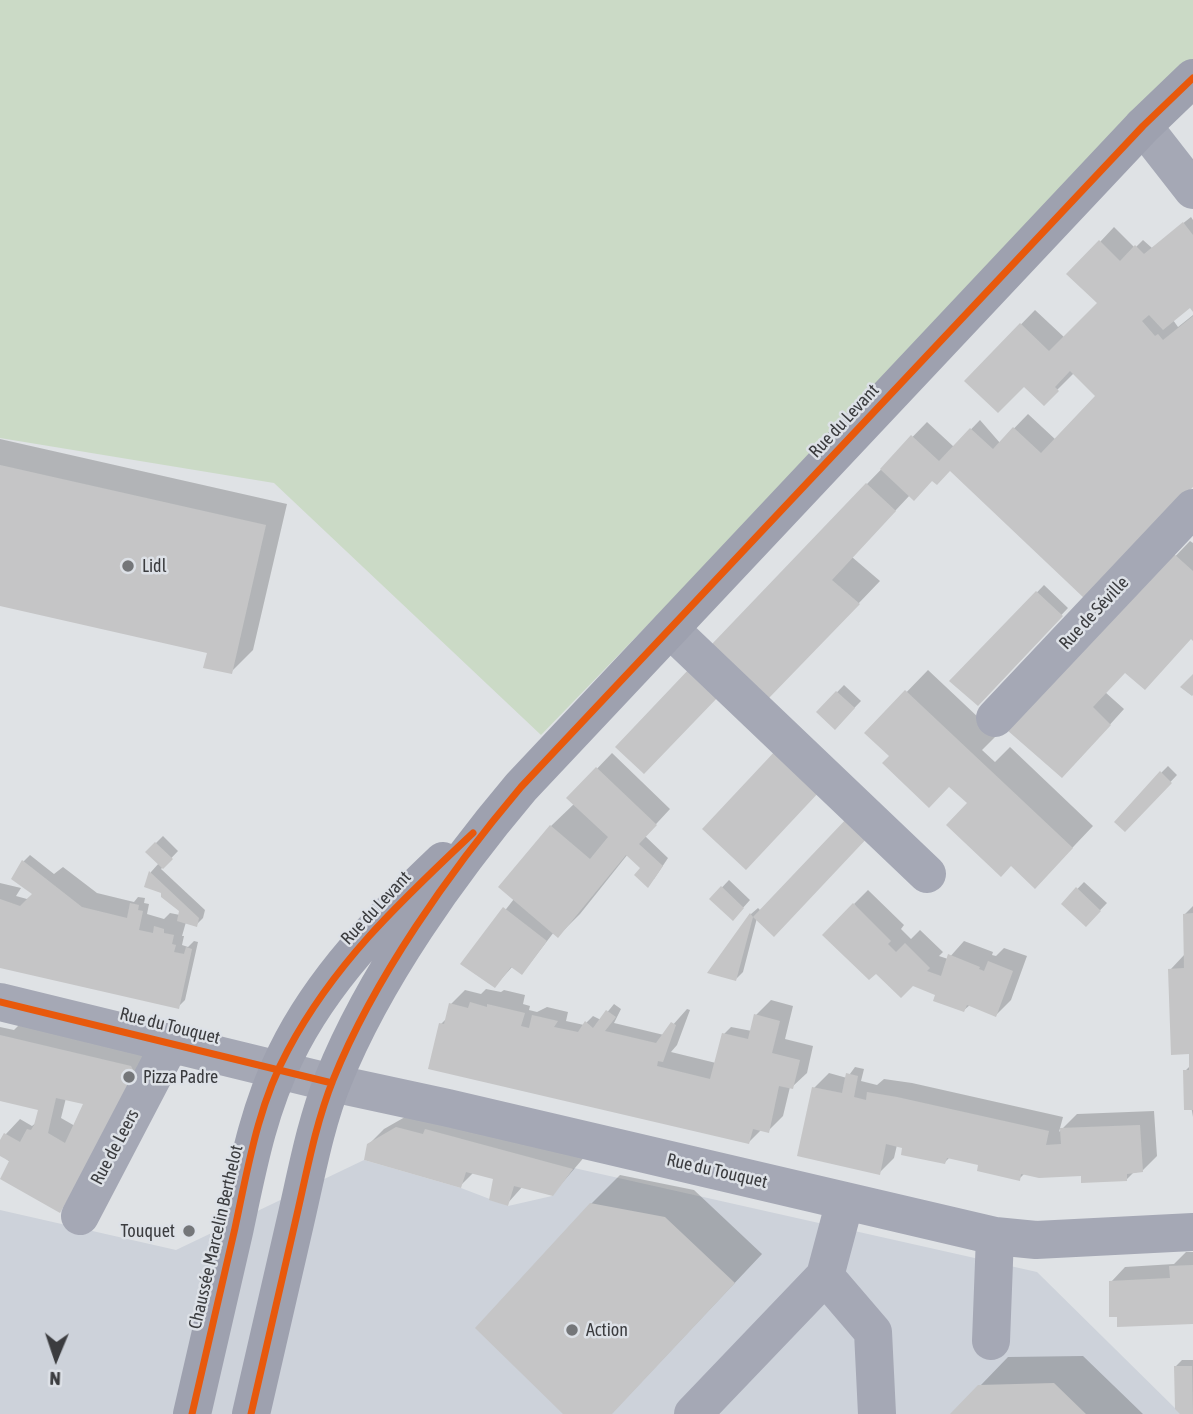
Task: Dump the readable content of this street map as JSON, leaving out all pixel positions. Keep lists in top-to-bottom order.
{
  "streets": {
    "main road": ["Rue du Levant", "Chaussée Marcelin Berthelot"],
    "street": ["Rue de Séville", "Rue du Touquet", "Rue de Leers"]
  },
  "crossings": [
    ["Rue du Levant", "Rue du Touquet"],
    ["Rue du Levant", "Chaussée Marcelin Berthelot"],
    ["Rue du Touquet", "Rue de Leers"],
    ["Rue du Touquet", "Chaussée Marcelin Berthelot"]
  ],
  "places": [
    "Lidl",
    "Pizza Padre",
    "Touquet",
    "Action"
  ],
  "north": "bottom"
}
